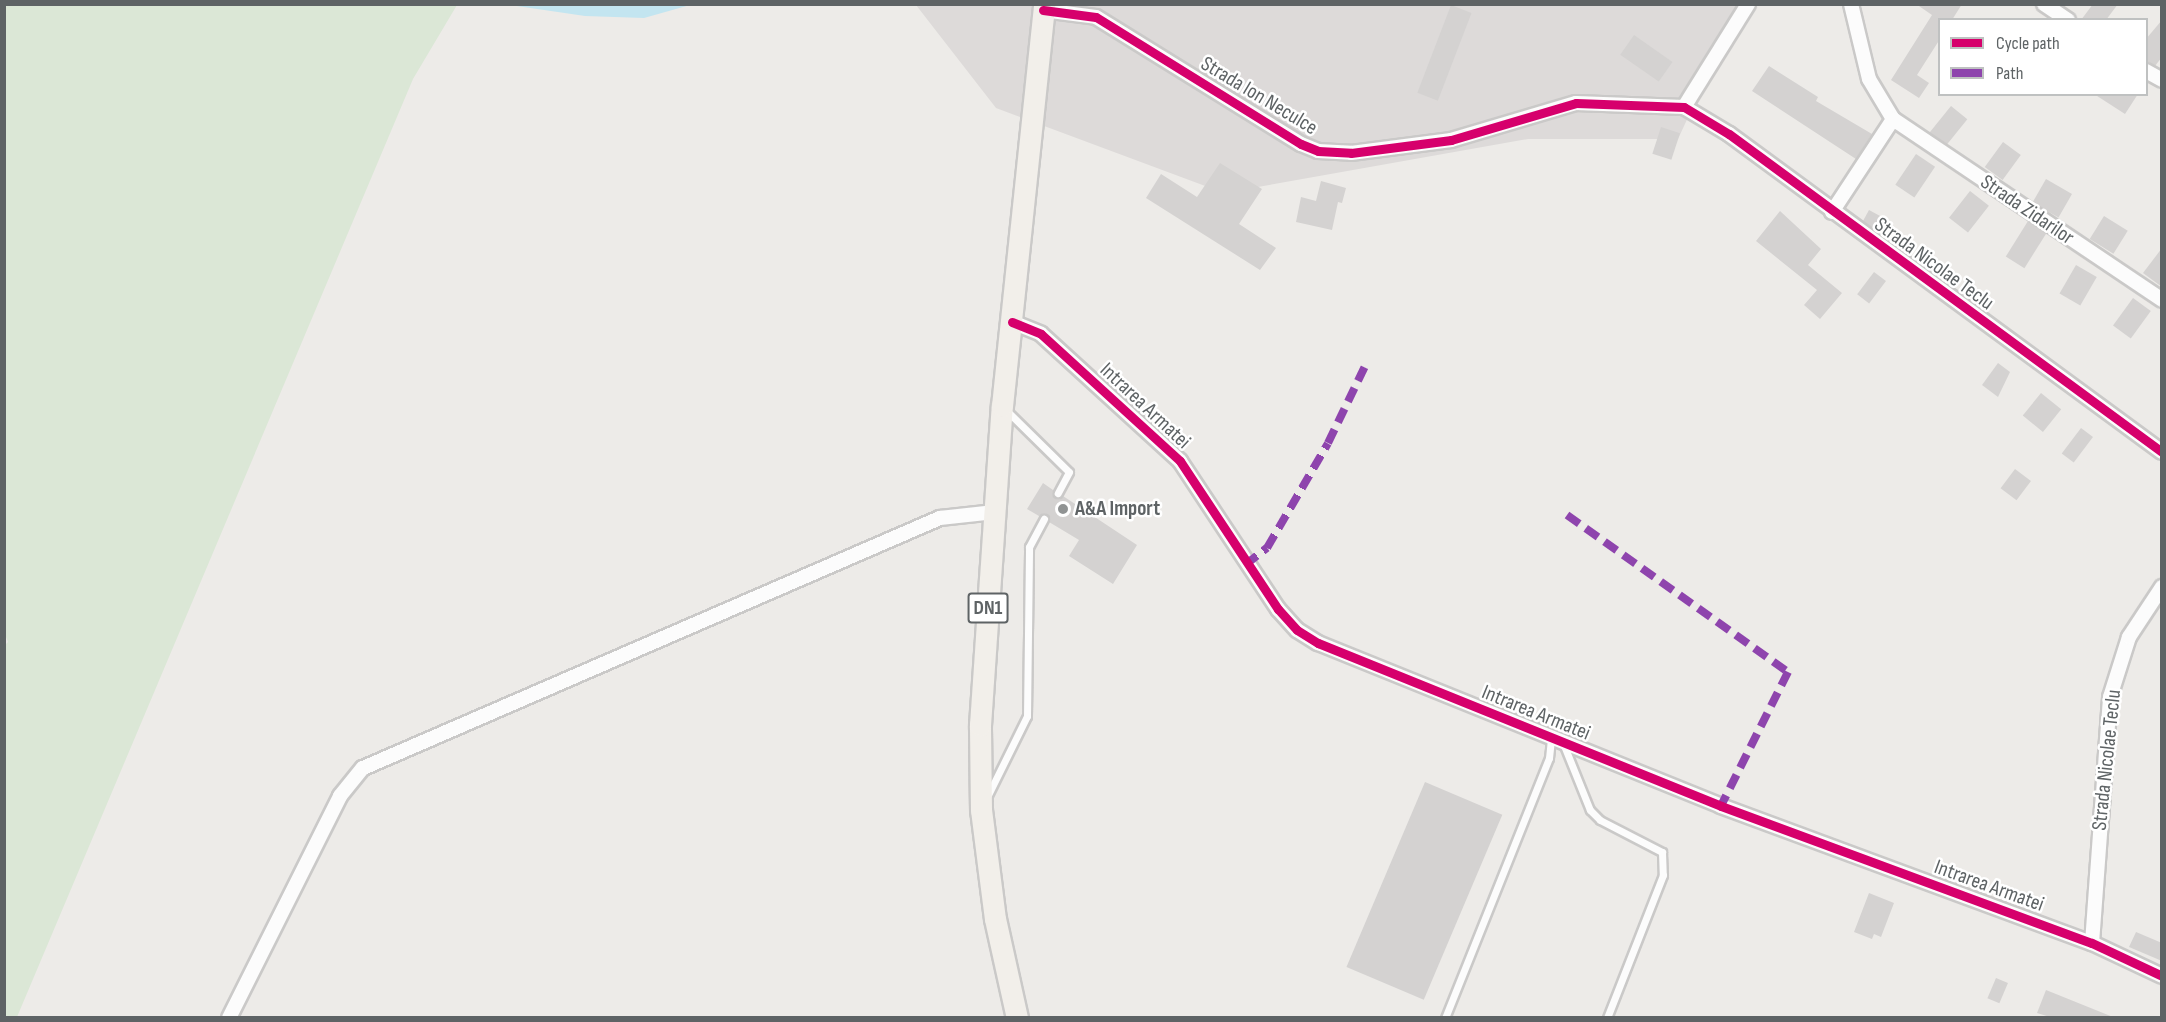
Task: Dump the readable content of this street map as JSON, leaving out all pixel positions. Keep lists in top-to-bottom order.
{
  "streets": {
    "main road": ["DN1"],
    "street": [
      "Strada Ion Neculce",
      "Strada Zidarilor",
      "Strada Nicolae Teclu",
      "Intrarea Armatei"
    ]
  },
  "crossings": [
    ["Strada Ion Neculce", "Strada Nicolae Teclu"],
    ["Strada Ion Neculce", "DN1"],
    ["Strada Nicolae Teclu", "Intrarea Armatei"],
    ["Intrarea Armatei", "DN1"]
  ],
  "places": ["A&A Import"],
  "legend": ["Cycle path", "Path"]
}
